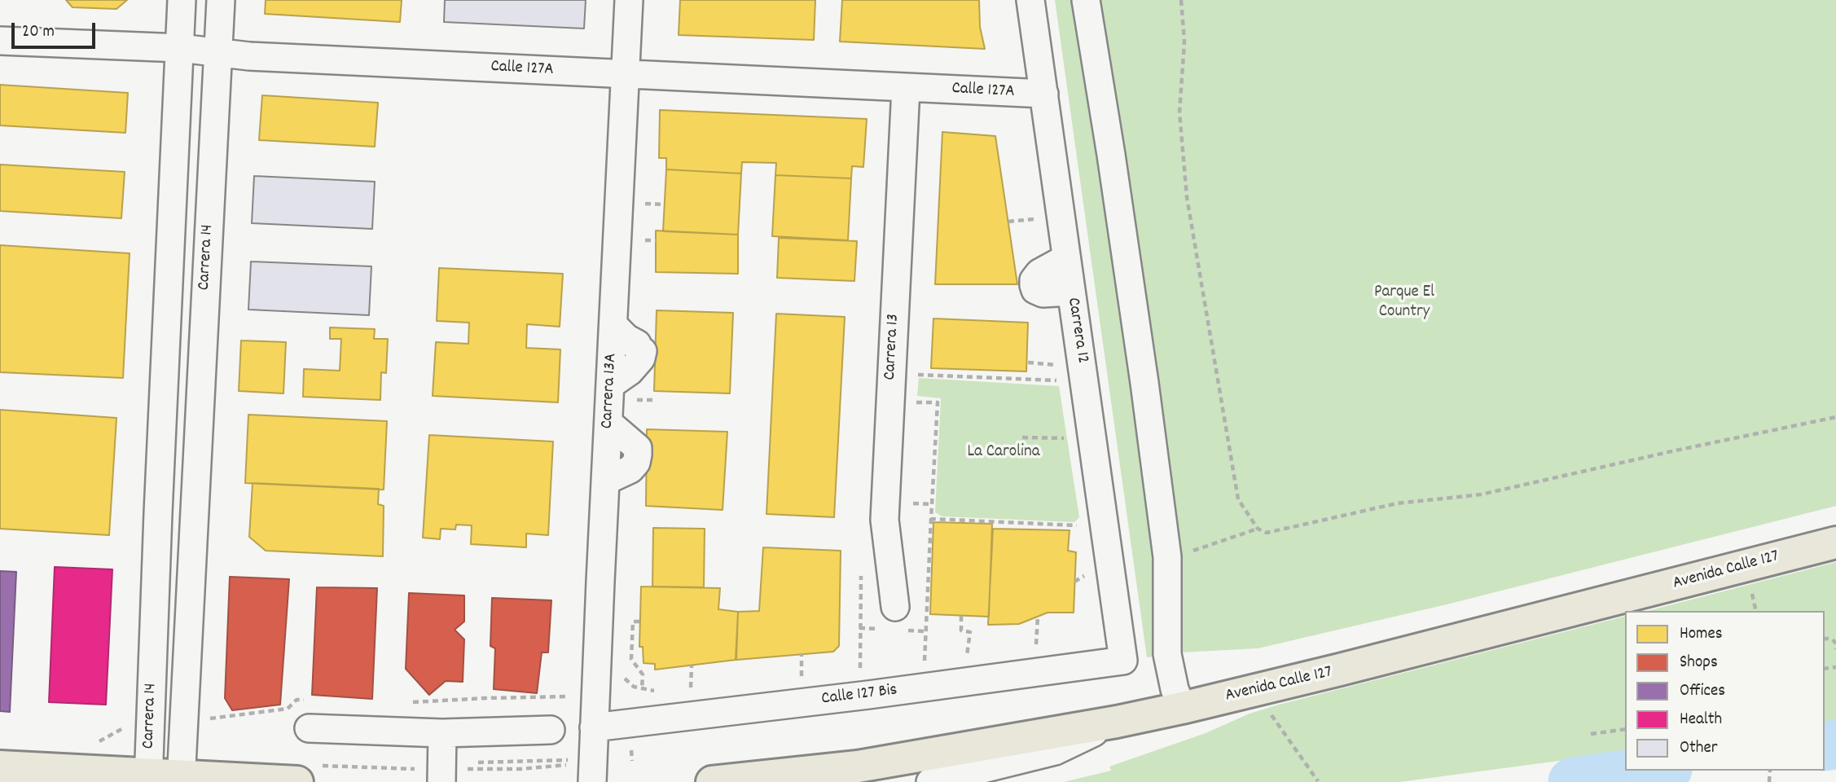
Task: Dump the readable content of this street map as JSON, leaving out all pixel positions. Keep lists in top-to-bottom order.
{
  "streets": {
    "main road": ["Avenida Calle 127"],
    "street": [
      "Calle 127A",
      "Carrera 14",
      "Carrera 12",
      "Carrera 13",
      "Carrera 13A",
      "Calle 127 Bis"
    ]
  },
  "crossings": [
    ["Calle 127A", "Carrera 14"],
    ["Calle 127A", "Carrera 12"],
    ["Calle 127A", "Carrera 13"],
    ["Calle 127A", "Carrera 13A"],
    ["Carrera 12", "Calle 127 Bis"],
    ["Carrera 13A", "Calle 127 Bis"]
  ],
  "parks": ["Parque El Country", "La Carolina"],
  "legend": [
    "Homes",
    "Shops",
    "Offices",
    "Health",
    "Other"
  ],
  "scale_bar": "20 m"
}
